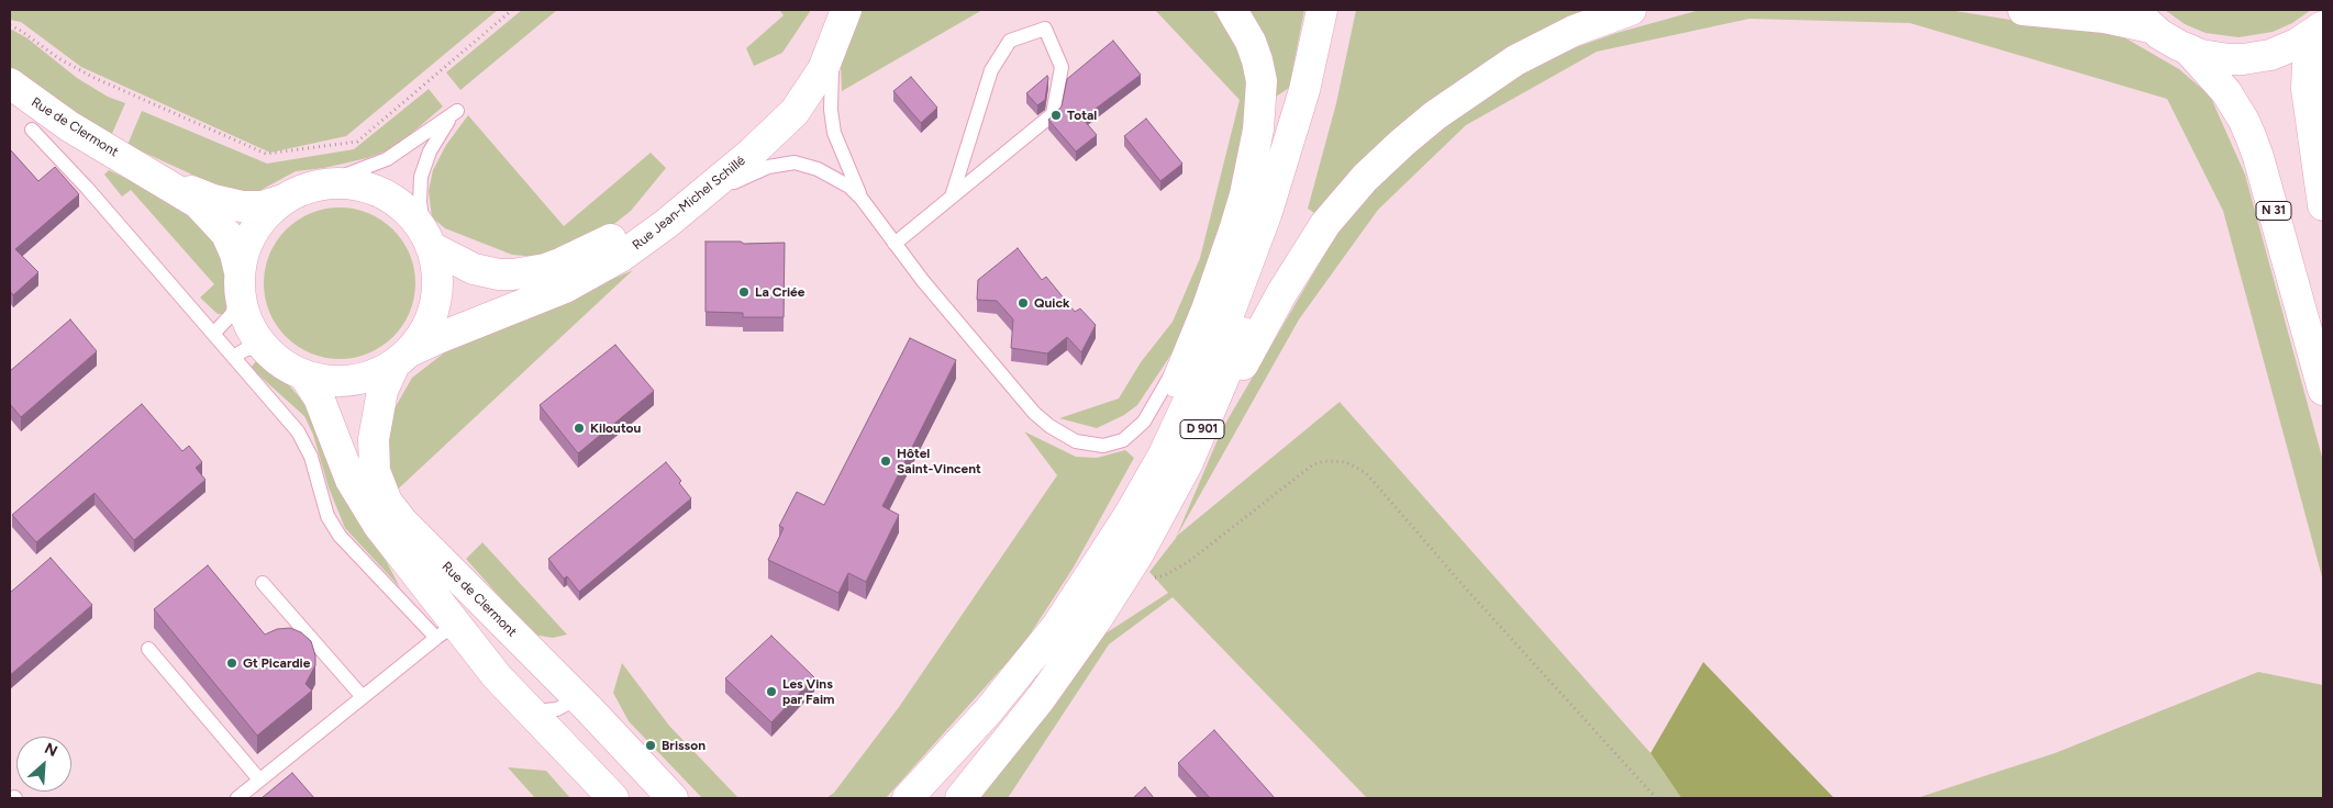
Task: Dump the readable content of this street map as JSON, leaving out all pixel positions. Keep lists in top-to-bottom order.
{
  "streets": {
    "main road": [
      "Rue de Clermont",
      "Rue Jean-Michel Schillé",
      "N 31",
      "D 901"
    ]
  },
  "crossings": [
    ["Rue de Clermont", "Rue Jean-Michel Schillé"]
  ],
  "places": [
    "Total",
    "La Criée",
    "Quick",
    "Kiloutou",
    "Hôtel Saint-Vincent",
    "Gt Picardie",
    "Les Vins par Faim",
    "Brisson"
  ],
  "north": "top right"
}
